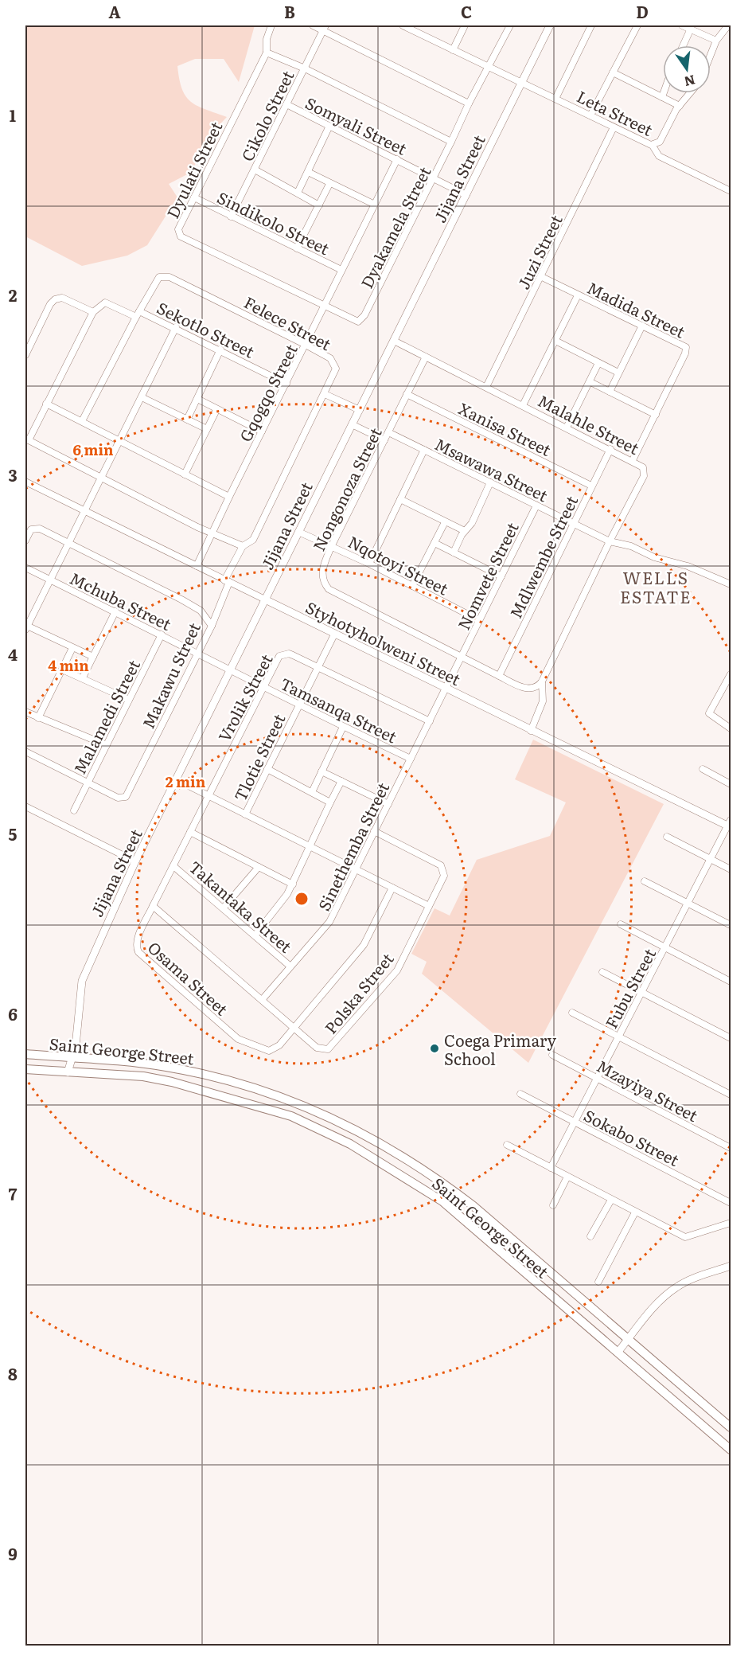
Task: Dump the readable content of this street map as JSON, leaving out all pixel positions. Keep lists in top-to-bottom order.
{
  "streets": {
    "main road": ["Saint George Street"],
    "street": [
      "Leta Street",
      "Cikolo Street",
      "Somyali Street",
      "Dyulati Street",
      "Jijana Street",
      "Sindikolo Street",
      "Dyakamela Street",
      "Juzi Street",
      "Madida Street",
      "Felece Street",
      "Sekotlo Street",
      "Gqogqo Street",
      "Malahle Street",
      "Xanisa Street",
      "Msawawa Street",
      "Nongonoza Street",
      "Mdlwembe Street",
      "Nqotoyi Street",
      "Nomvete Street",
      "Mchuba Street",
      "Styhotyholweni Street",
      "Makawu Street",
      "Vrolik Street",
      "Tamsanqa Street",
      "Malamedi Street",
      "Tlotie Street",
      "Sinethemba Street",
      "Takantaka Street",
      "Osama Street",
      "Fubu Street",
      "Polska Street",
      "Mzayiya Street",
      "Sokabo Street"
    ]
  },
  "crossings": [
    ["Leta Street", "Jijana Street"],
    ["Leta Street", "Dyakamela Street"],
    ["Leta Street", "Juzi Street"],
    ["Cikolo Street", "Somyali Street"],
    ["Cikolo Street", "Sindikolo Street"],
    ["Somyali Street", "Jijana Street"],
    ["Somyali Street", "Dyakamela Street"],
    ["Somyali Street", "Gqogqo Street"],
    ["Dyulati Street", "Sindikolo Street"],
    ["Dyulati Street", "Dyakamela Street"],
    ["Dyulati Street", "Gqogqo Street"],
    ["Jijana Street", "Malahle Street"],
    ["Jijana Street", "Nqotoyi Street"],
    ["Jijana Street", "Mchuba Street"],
    ["Jijana Street", "Styhotyholweni Street"],
    ["Jijana Street", "Tamsanqa Street"],
    ["Jijana Street", "Saint George Street"],
    ["Sindikolo Street", "Gqogqo Street"],
    ["Juzi Street", "Madida Street"],
    ["Juzi Street", "Malahle Street"],
    ["Madida Street", "Malahle Street"],
    ["Felece Street", "Sekotlo Street"],
    ["Felece Street", "Gqogqo Street"],
    ["Felece Street", "Styhotyholweni Street"],
    ["Felece Street", "Makawu Street"],
    ["Sekotlo Street", "Gqogqo Street"],
    ["Gqogqo Street", "Styhotyholweni Street"],
    ["Malahle Street", "Msawawa Street"],
    ["Malahle Street", "Nongonoza Street"],
    ["Malahle Street", "Mdlwembe Street"],
    ["Xanisa Street", "Nongonoza Street"],
    ["Xanisa Street", "Mdlwembe Street"],
    ["Msawawa Street", "Nongonoza Street"],
    ["Msawawa Street", "Mdlwembe Street"],
    ["Msawawa Street", "Nomvete Street"],
    ["Nongonoza Street", "Mdlwembe Street"],
    ["Nongonoza Street", "Nqotoyi Street"],
    ["Nongonoza Street", "Nomvete Street"],
    ["Nqotoyi Street", "Nomvete Street"],
    ["Nomvete Street", "Styhotyholweni Street"],
    ["Nomvete Street", "Sinethemba Street"],
    ["Mchuba Street", "Makawu Street"],
    ["Mchuba Street", "Tamsanqa Street"],
    ["Mchuba Street", "Malamedi Street"],
    ["Styhotyholweni Street", "Tlotie Street"],
    ["Styhotyholweni Street", "Sinethemba Street"],
    ["Styhotyholweni Street", "Fubu Street"],
    ["Makawu Street", "Malamedi Street"],
    ["Vrolik Street", "Tamsanqa Street"],
    ["Vrolik Street", "Tlotie Street"],
    ["Vrolik Street", "Sinethemba Street"],
    ["Vrolik Street", "Osama Street"],
    ["Tamsanqa Street", "Tlotie Street"],
    ["Tamsanqa Street", "Sinethemba Street"],
    ["Sinethemba Street", "Takantaka Street"],
    ["Sinethemba Street", "Polska Street"],
    ["Takantaka Street", "Osama Street"],
    ["Osama Street", "Polska Street"],
    ["Fubu Street", "Mzayiya Street"],
    ["Fubu Street", "Sokabo Street"]
  ],
  "districts": ["WELLS ESTATE"],
  "places": ["Coega Primary School"],
  "north": "bottom",
  "grid": {
    "columns": [
      "A",
      "B",
      "C",
      "D"
    ],
    "rows": [
      "1",
      "2",
      "3",
      "4",
      "5",
      "6",
      "7",
      "8",
      "9"
    ]
  },
  "rings": ["6 min", "4 min", "2 min"]
}
